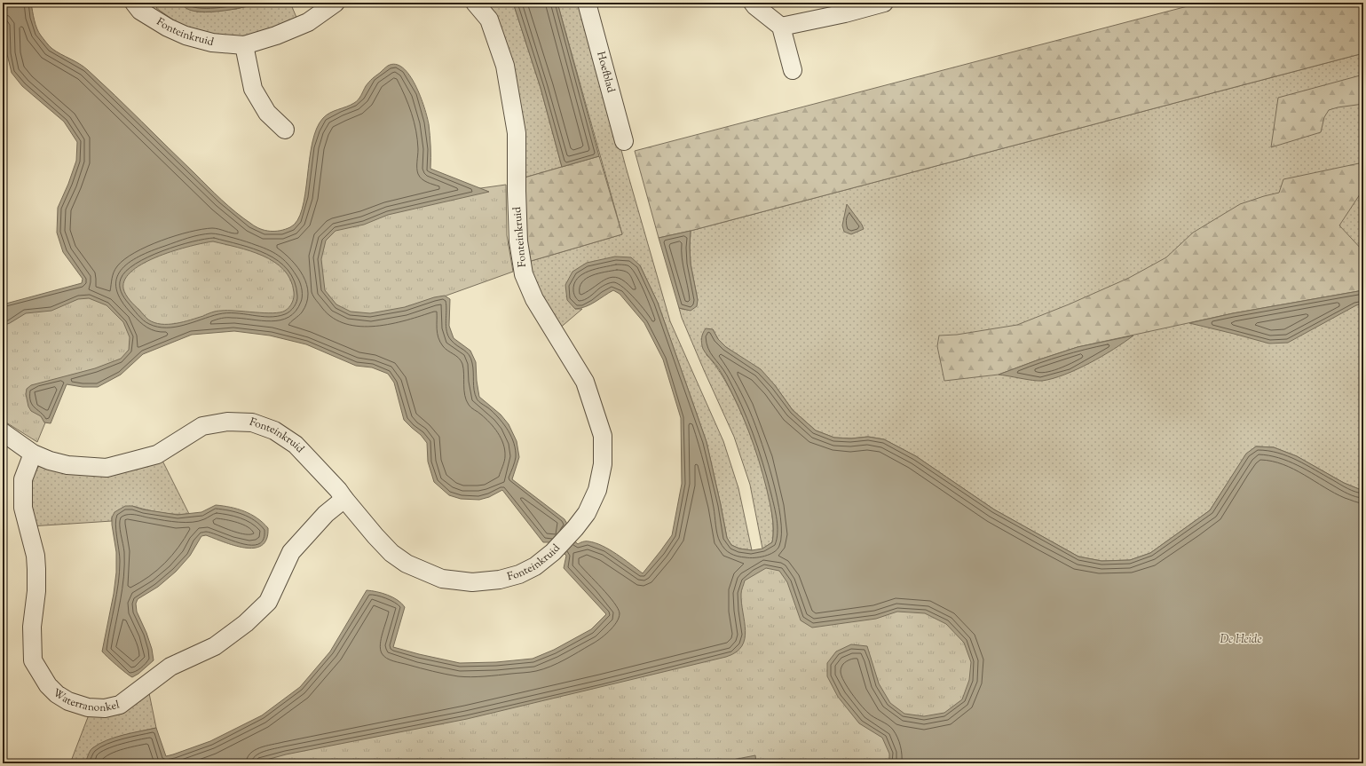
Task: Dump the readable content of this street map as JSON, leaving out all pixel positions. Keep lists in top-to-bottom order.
{
  "streets": {
    "street": ["Fonteinkruid", "Hoefblad", "Waterranonkel"]
  },
  "crossings": [
    ["Fonteinkruid", "Waterranonkel"]
  ],
  "water": ["De Heide"]
}
